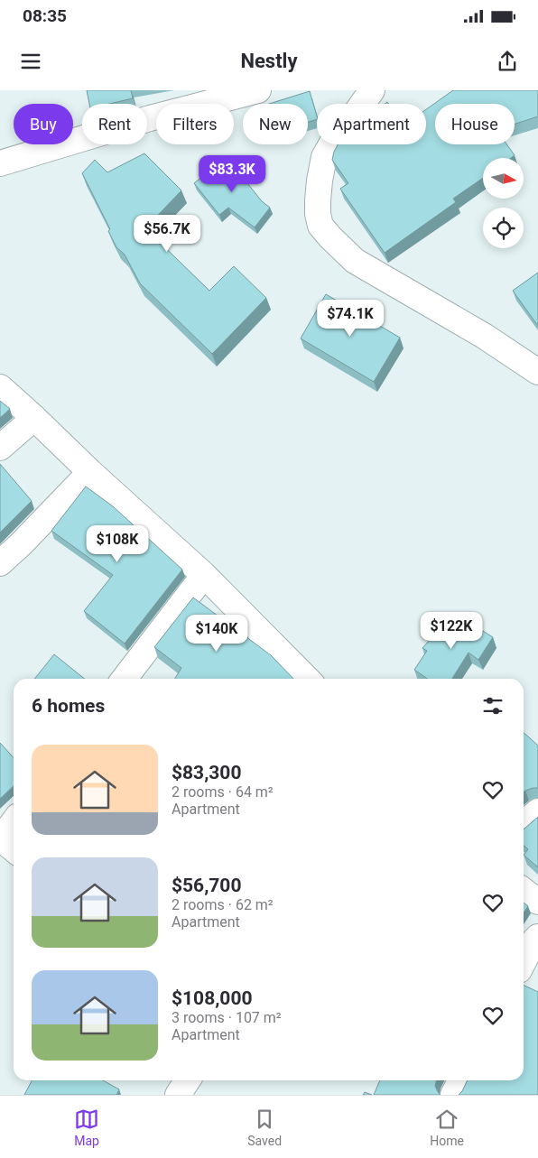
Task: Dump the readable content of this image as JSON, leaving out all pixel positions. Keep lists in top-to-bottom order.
{
  "north": "right",
  "page": {
    "status": "08:35",
    "header": "Nestly",
    "chip": [
      "Buy",
      "Rent",
      "Filters",
      "New",
      "Apartment",
      "House"
    ],
    "price": [
      "$83.3K",
      "$56.7K",
      "$74.1K",
      "$108K",
      "$122K",
      "$140K"
    ],
    "heading": "6 homes",
    "list": [
      {
        "name": "$83,300",
        "note": "2 rooms · 64 m² · Apartment"
      },
      {
        "name": "$56,700",
        "note": "2 rooms · 62 m² · Apartment"
      },
      {
        "name": "$108,000",
        "note": "3 rooms · 107 m² · Apartment"
      }
    ],
    "tabs": ["Map", "Saved", "Home"]
  }
}
